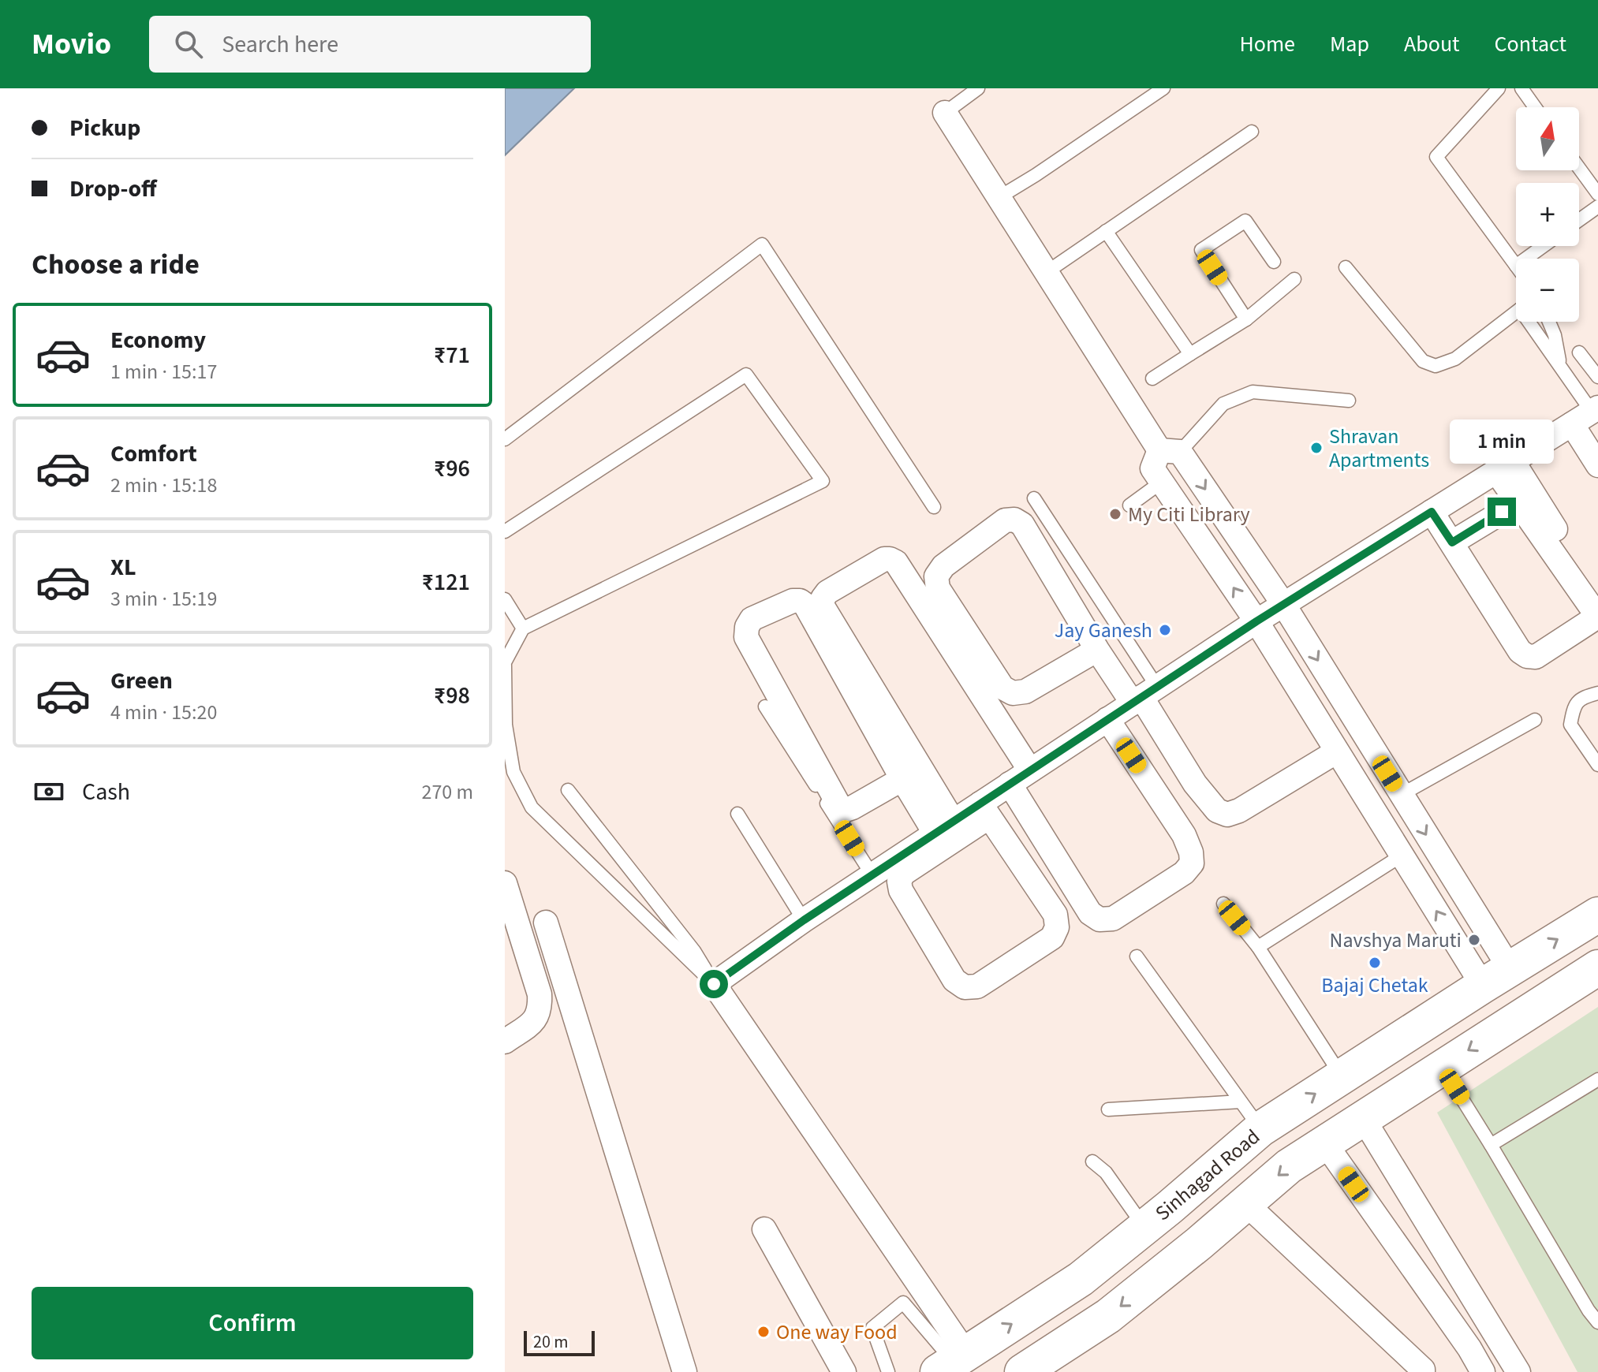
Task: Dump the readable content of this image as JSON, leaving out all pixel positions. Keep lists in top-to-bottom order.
{
  "streets": {
    "main road": ["Sinhagad Road"]
  },
  "places": [
    "Shravan Apartments",
    "My Citi Library",
    "Jay Ganesh",
    "Navshya Maruti",
    "Bajaj Chetak",
    "One way Food"
  ],
  "scale_bar": "20 m",
  "north": "top",
  "page": {
    "header": "Movio",
    "search": "Search here",
    "nav": [
      "Home",
      "Map",
      "About",
      "Contact"
    ],
    "banner": ["Pickup", "Drop-off"],
    "map_buttons": ["+", "−"],
    "heading": "Choose a ride",
    "list": [
      {
        "name": "Economy",
        "note": "1 min · 15:17",
        "value": "₹71"
      },
      {
        "name": "Comfort",
        "note": "2 min · 15:18",
        "value": "₹96"
      },
      {
        "name": "XL",
        "note": "3 min · 15:19",
        "value": "₹121"
      },
      {
        "name": "Green",
        "note": "4 min · 15:20",
        "value": "₹98"
      }
    ],
    "bubble": "1 min",
    "pay": ["Cash", "270 m"],
    "buttons": "Confirm",
    "scale": "20 m"
  }
}
